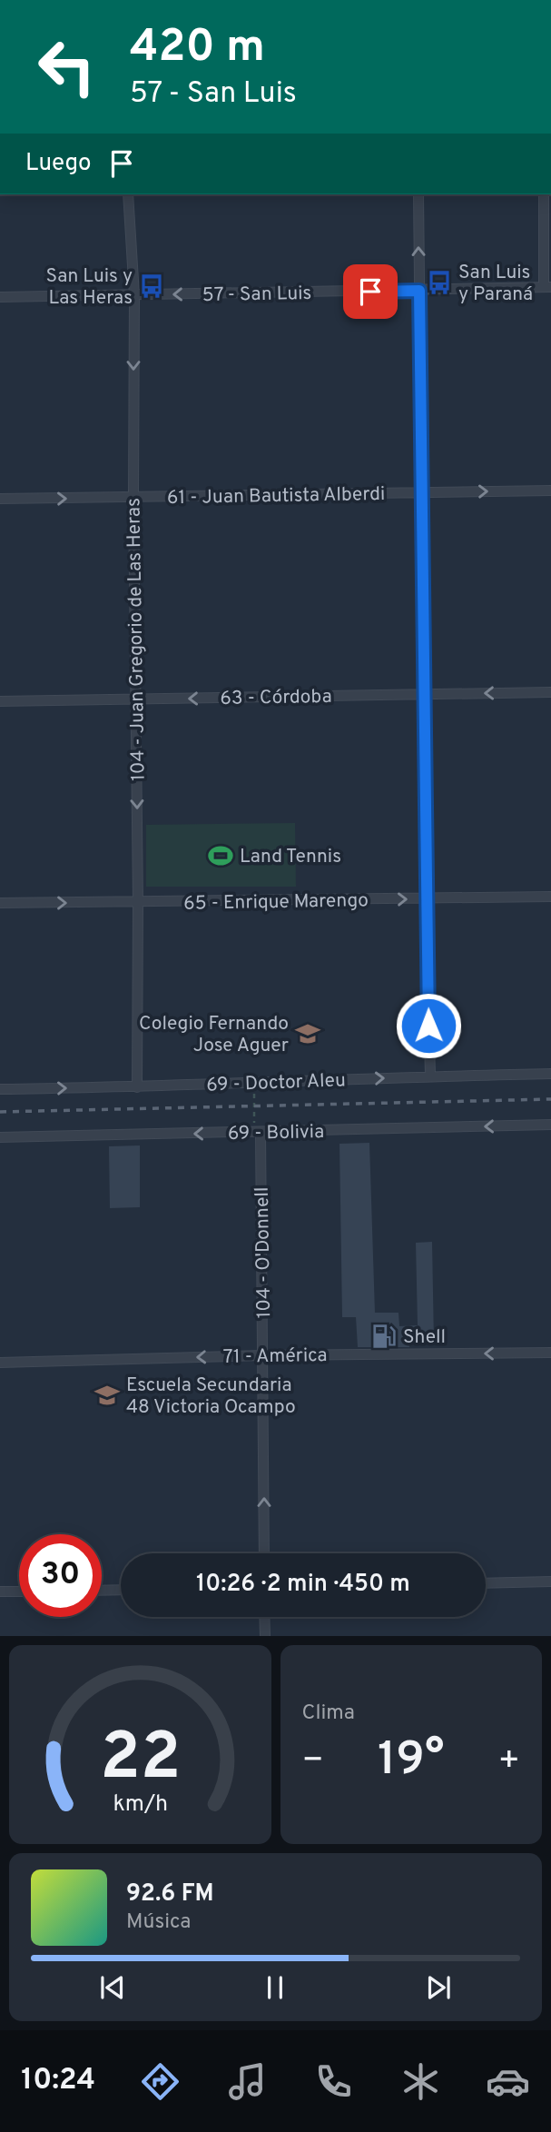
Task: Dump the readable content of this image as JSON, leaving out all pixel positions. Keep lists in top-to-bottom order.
{
  "streets": {
    "street": [
      "57 - San Luis",
      "61 - Juan Bautista Alberdi",
      "104 - Juan Gregorio de Las Heras",
      "63 - Córdoba",
      "65 - Enrique Marengo",
      "69 - Doctor Aleu",
      "69 - Bolivia",
      "104 - O'Donnell",
      "71 - América"
    ]
  },
  "crossings": [
    ["57 - San Luis", "104 - Juan Gregorio de Las Heras"],
    ["61 - Juan Bautista Alberdi", "104 - Juan Gregorio de Las Heras"],
    ["104 - Juan Gregorio de Las Heras", "63 - Córdoba"],
    ["104 - Juan Gregorio de Las Heras", "65 - Enrique Marengo"],
    ["104 - Juan Gregorio de Las Heras", "69 - Doctor Aleu"],
    ["69 - Bolivia", "104 - O'Donnell"],
    ["104 - O'Donnell", "71 - América"]
  ],
  "one_way": [
    "57 - San Luis",
    "61 - Juan Bautista Alberdi",
    "104 - Juan Gregorio de Las Heras",
    "63 - Córdoba",
    "65 - Enrique Marengo",
    "69 - Doctor Aleu",
    "69 - Bolivia",
    "104 - O'Donnell",
    "71 - América"
  ],
  "places": {
    "bus stop": ["San Luis y Paraná", "San Luis y Las Heras"],
    "sports": ["Land Tennis"],
    "school or university": ["Colegio Fernando Jose Aguer", "Escuela Secundaria 48 Victoria Ocampo"],
    "fuel station": ["Shell"]
  },
  "page": {
    "turn": ["420 m", "57 - San Luis"],
    "then": "Luego",
    "limit": "30",
    "trip": "10:26 · 2 min · 450 m",
    "tile": "Clima",
    "heat": ["−", "19°", "+"],
    "song": ["92.6 FM", "Música"],
    "tabs": "10:24",
    "gauge": ["22", "km/h"]
  }
}
